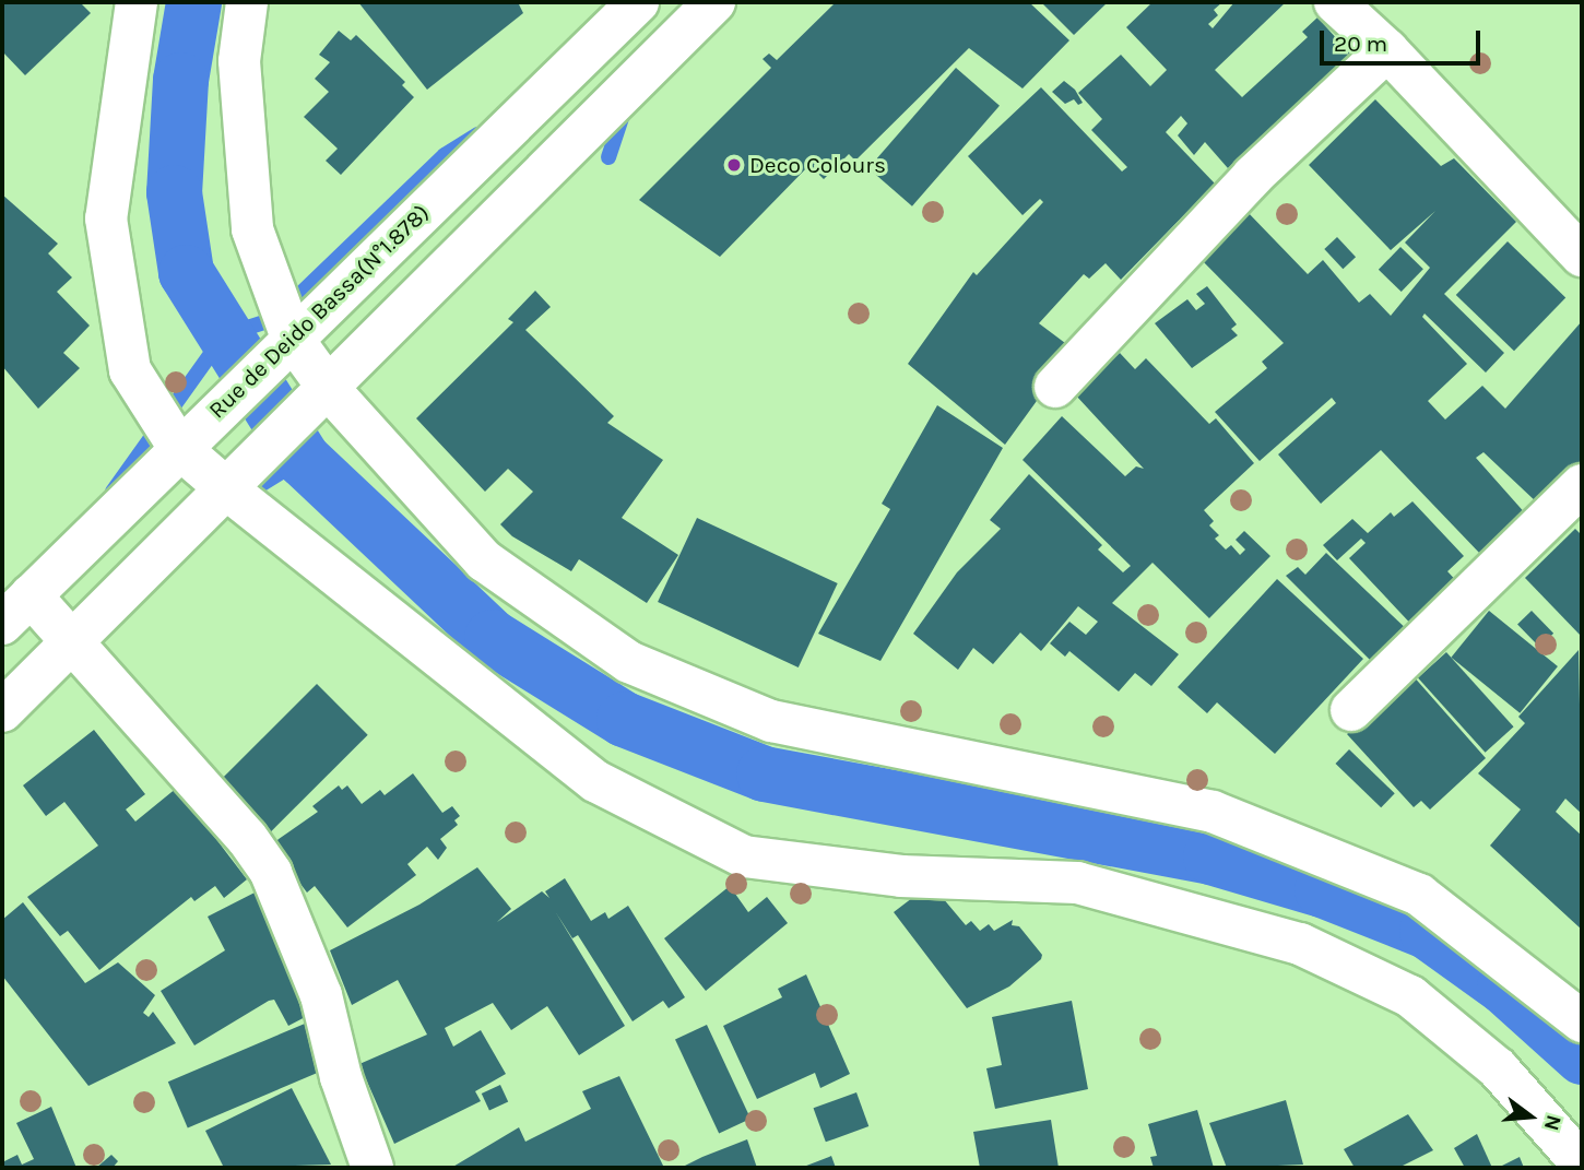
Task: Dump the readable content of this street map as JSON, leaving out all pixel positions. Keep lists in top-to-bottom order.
{
  "streets": {
    "street": ["Rue de Deido Bassa(N°1.878)"]
  },
  "places": ["Deco Colours"],
  "scale_bar": "20 m",
  "north": "right"
}
